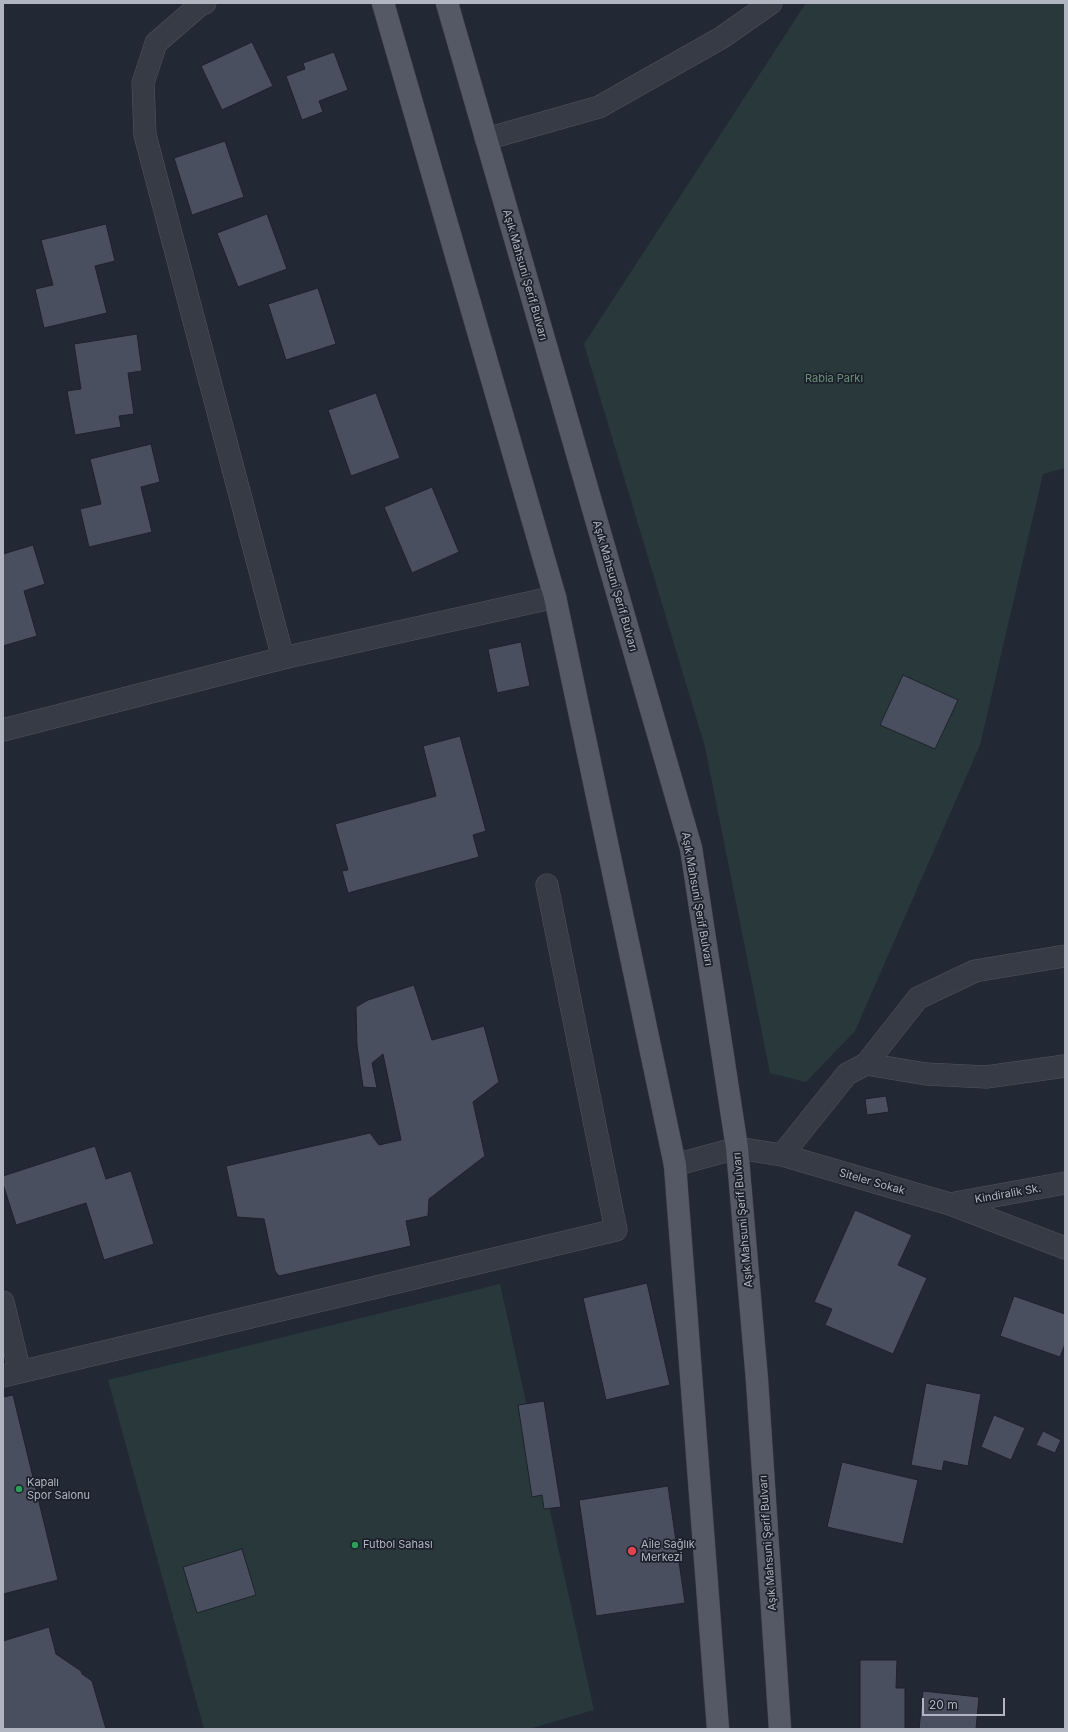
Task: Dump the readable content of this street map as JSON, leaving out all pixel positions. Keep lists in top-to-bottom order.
{
  "streets": {
    "main road": ["Aşık Mahsuni Şerif Bulvarı"],
    "street": ["Siteler Sokak", "Kindiralik Sk."]
  },
  "crossings": [
    ["Aşık Mahsuni Şerif Bulvarı", "Siteler Sokak"],
    ["Siteler Sokak", "Kindiralik Sk."]
  ],
  "parks": ["Rabia Parkı"],
  "places": ["Kapalı Spor Salonu", "Futbol Sahası", "Aile Sağlık Merkezi"],
  "scale_bar": "20 m"
}
